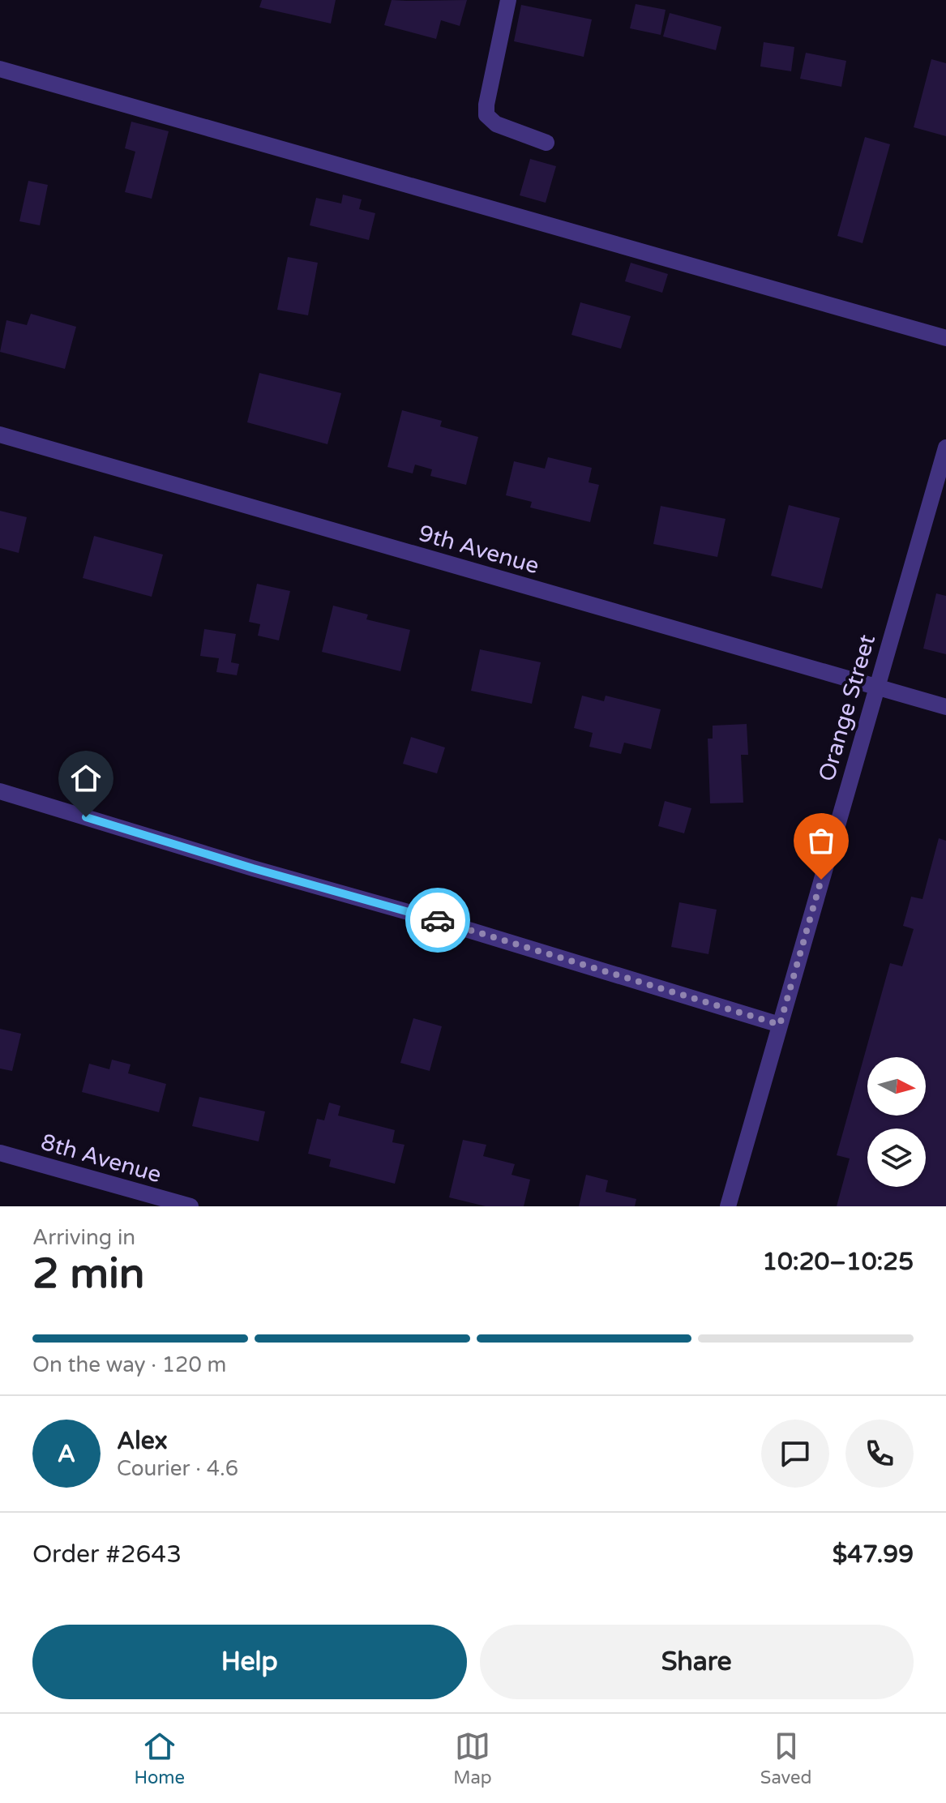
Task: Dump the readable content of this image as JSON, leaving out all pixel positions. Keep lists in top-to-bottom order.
{
  "streets": {
    "street": ["9th Avenue", "Orange Street", "8th Avenue"]
  },
  "crossings": [
    ["9th Avenue", "Orange Street"]
  ],
  "north": "right",
  "page": {
    "heading": ["2 min", "Arriving in", "10:20–10:25"],
    "panel": [
      "Alex",
      "Courier · 4.6",
      "Order #2643",
      "$47.99"
    ],
    "bar": "On the way · 120 m",
    "round": "A",
    "buttons": ["Help", "Share"],
    "tabs": ["Home", "Map", "Saved"]
  }
}
